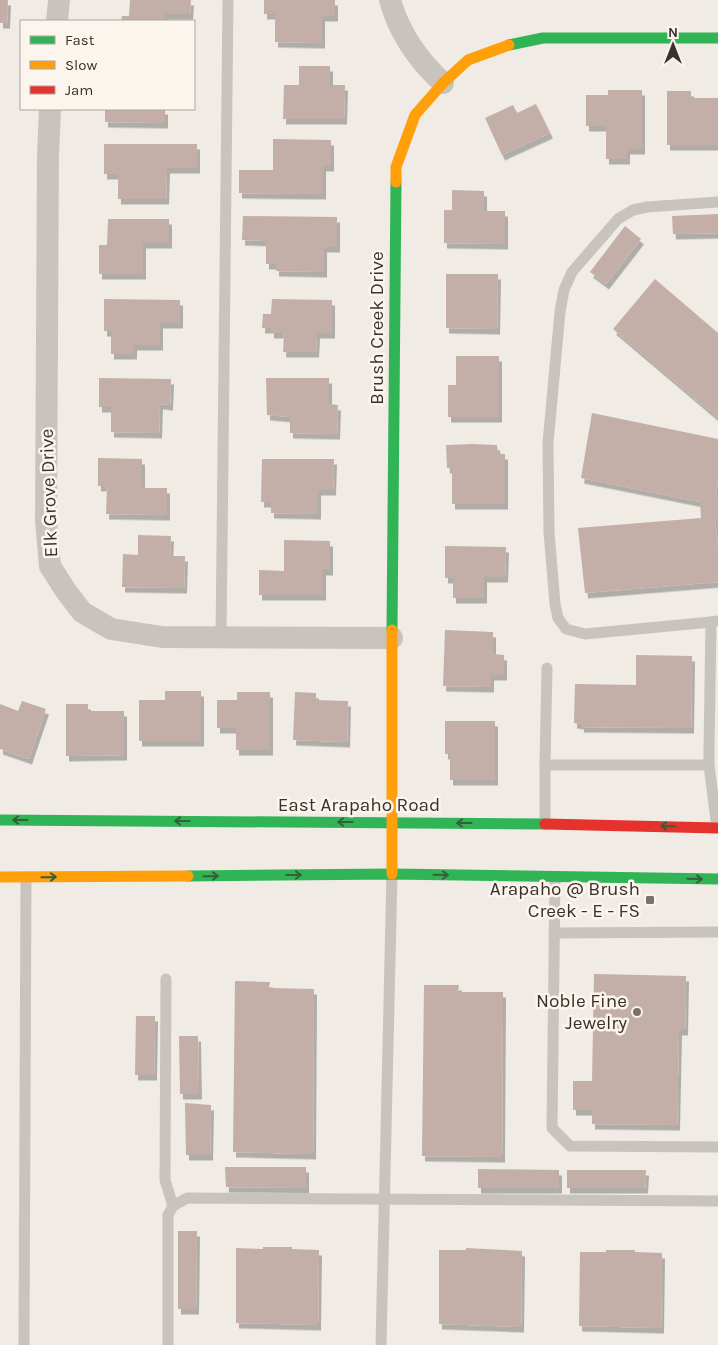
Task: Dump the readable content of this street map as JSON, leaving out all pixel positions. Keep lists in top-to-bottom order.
{
  "streets": {
    "main road": ["Brush Creek Drive", "East Arapaho Road"],
    "street": ["Elk Grove Drive"]
  },
  "crossings": [
    ["Brush Creek Drive", "Elk Grove Drive"],
    ["Brush Creek Drive", "East Arapaho Road"]
  ],
  "places": {
    "transit": ["Arapaho @ Brush Creek - E - FS"],
    "other": ["Noble Fine Jewelry"]
  },
  "legend": ["Fast", "Slow", "Jam"],
  "north": "top"
}
